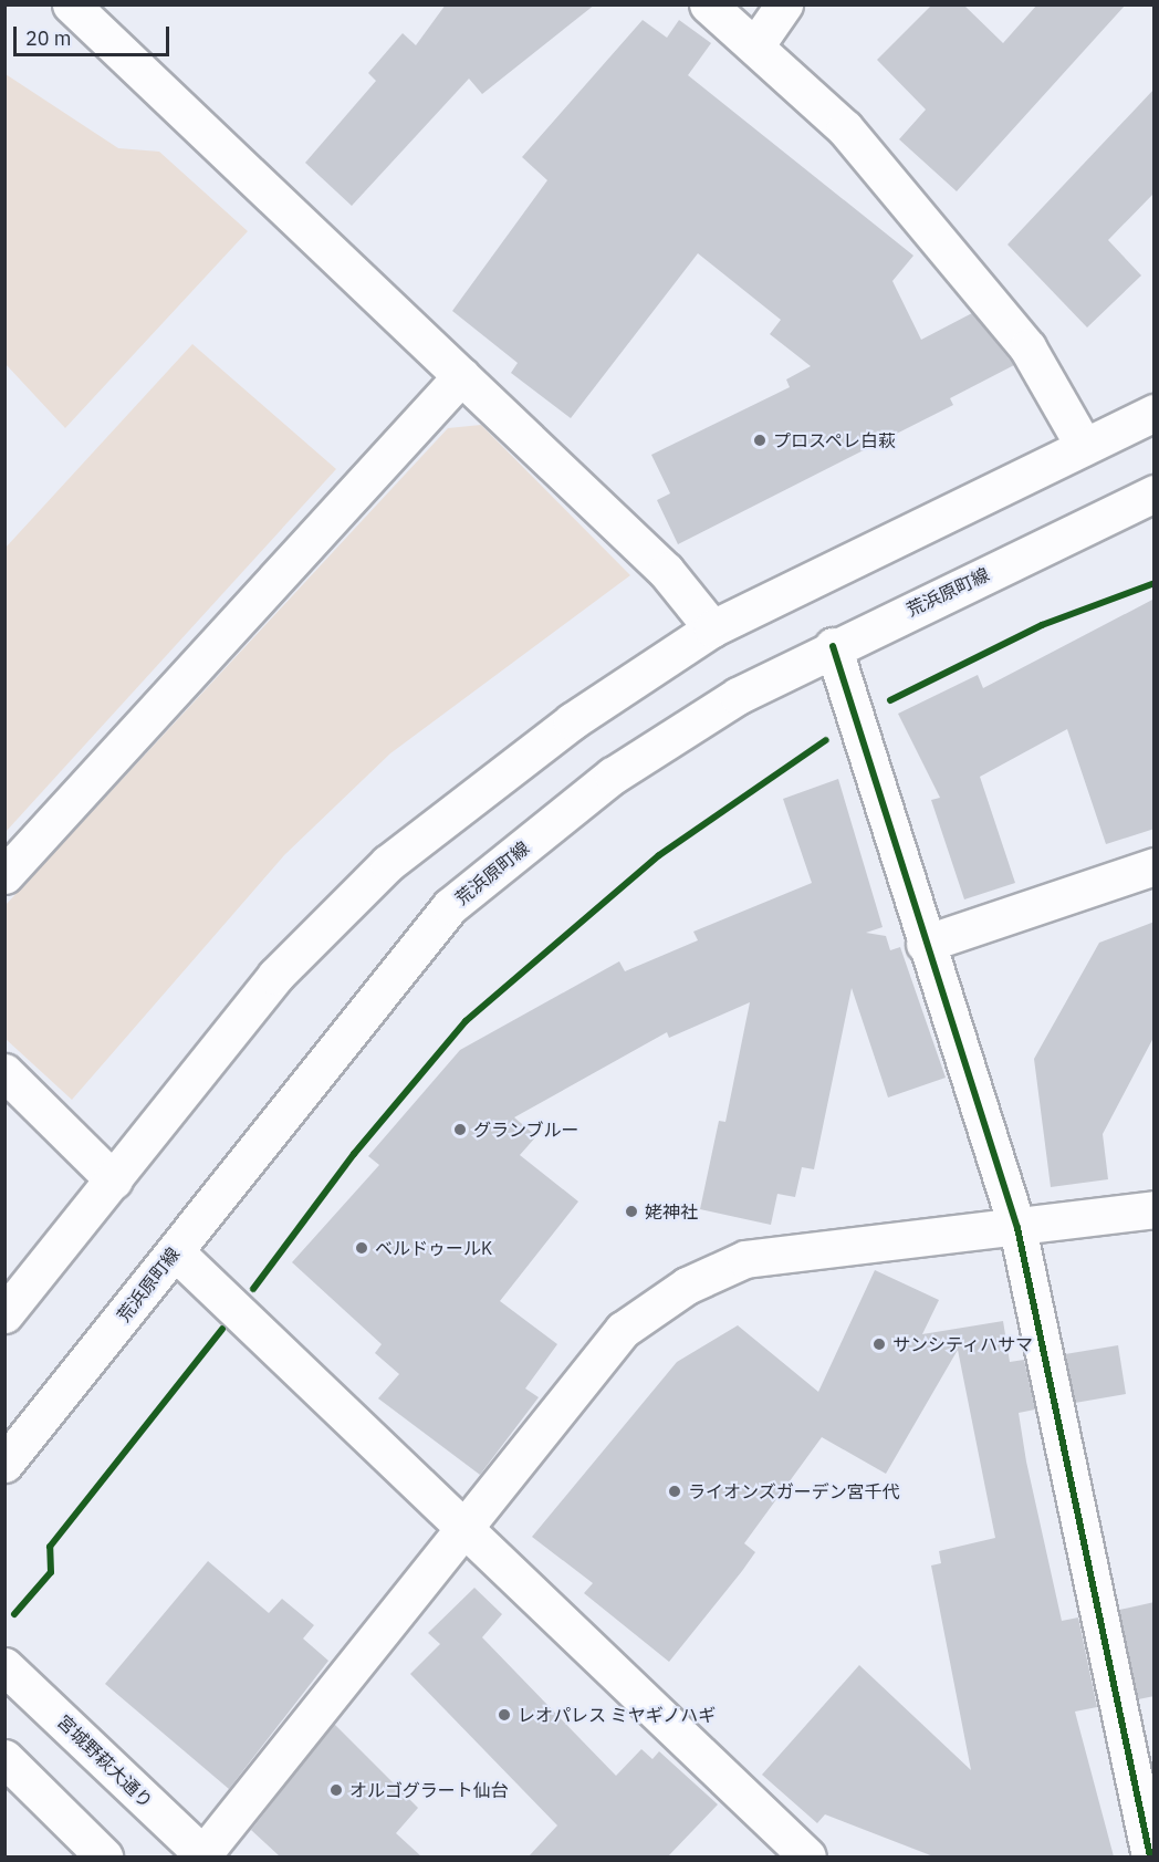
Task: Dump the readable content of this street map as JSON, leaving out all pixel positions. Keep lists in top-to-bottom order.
{
  "streets": {
    "street": ["荒浜原町線", "宮城野萩大通り"]
  },
  "places": [
    "プロスペレ白萩",
    "グランブルー",
    "姥神社",
    "ベルドゥールK",
    "サンシティハサマ",
    "ライオンズガーデン宮千代",
    "レオパレス ミヤギノハギ",
    "オルゴグラート仙台"
  ],
  "scale_bar": "20 m"
}
